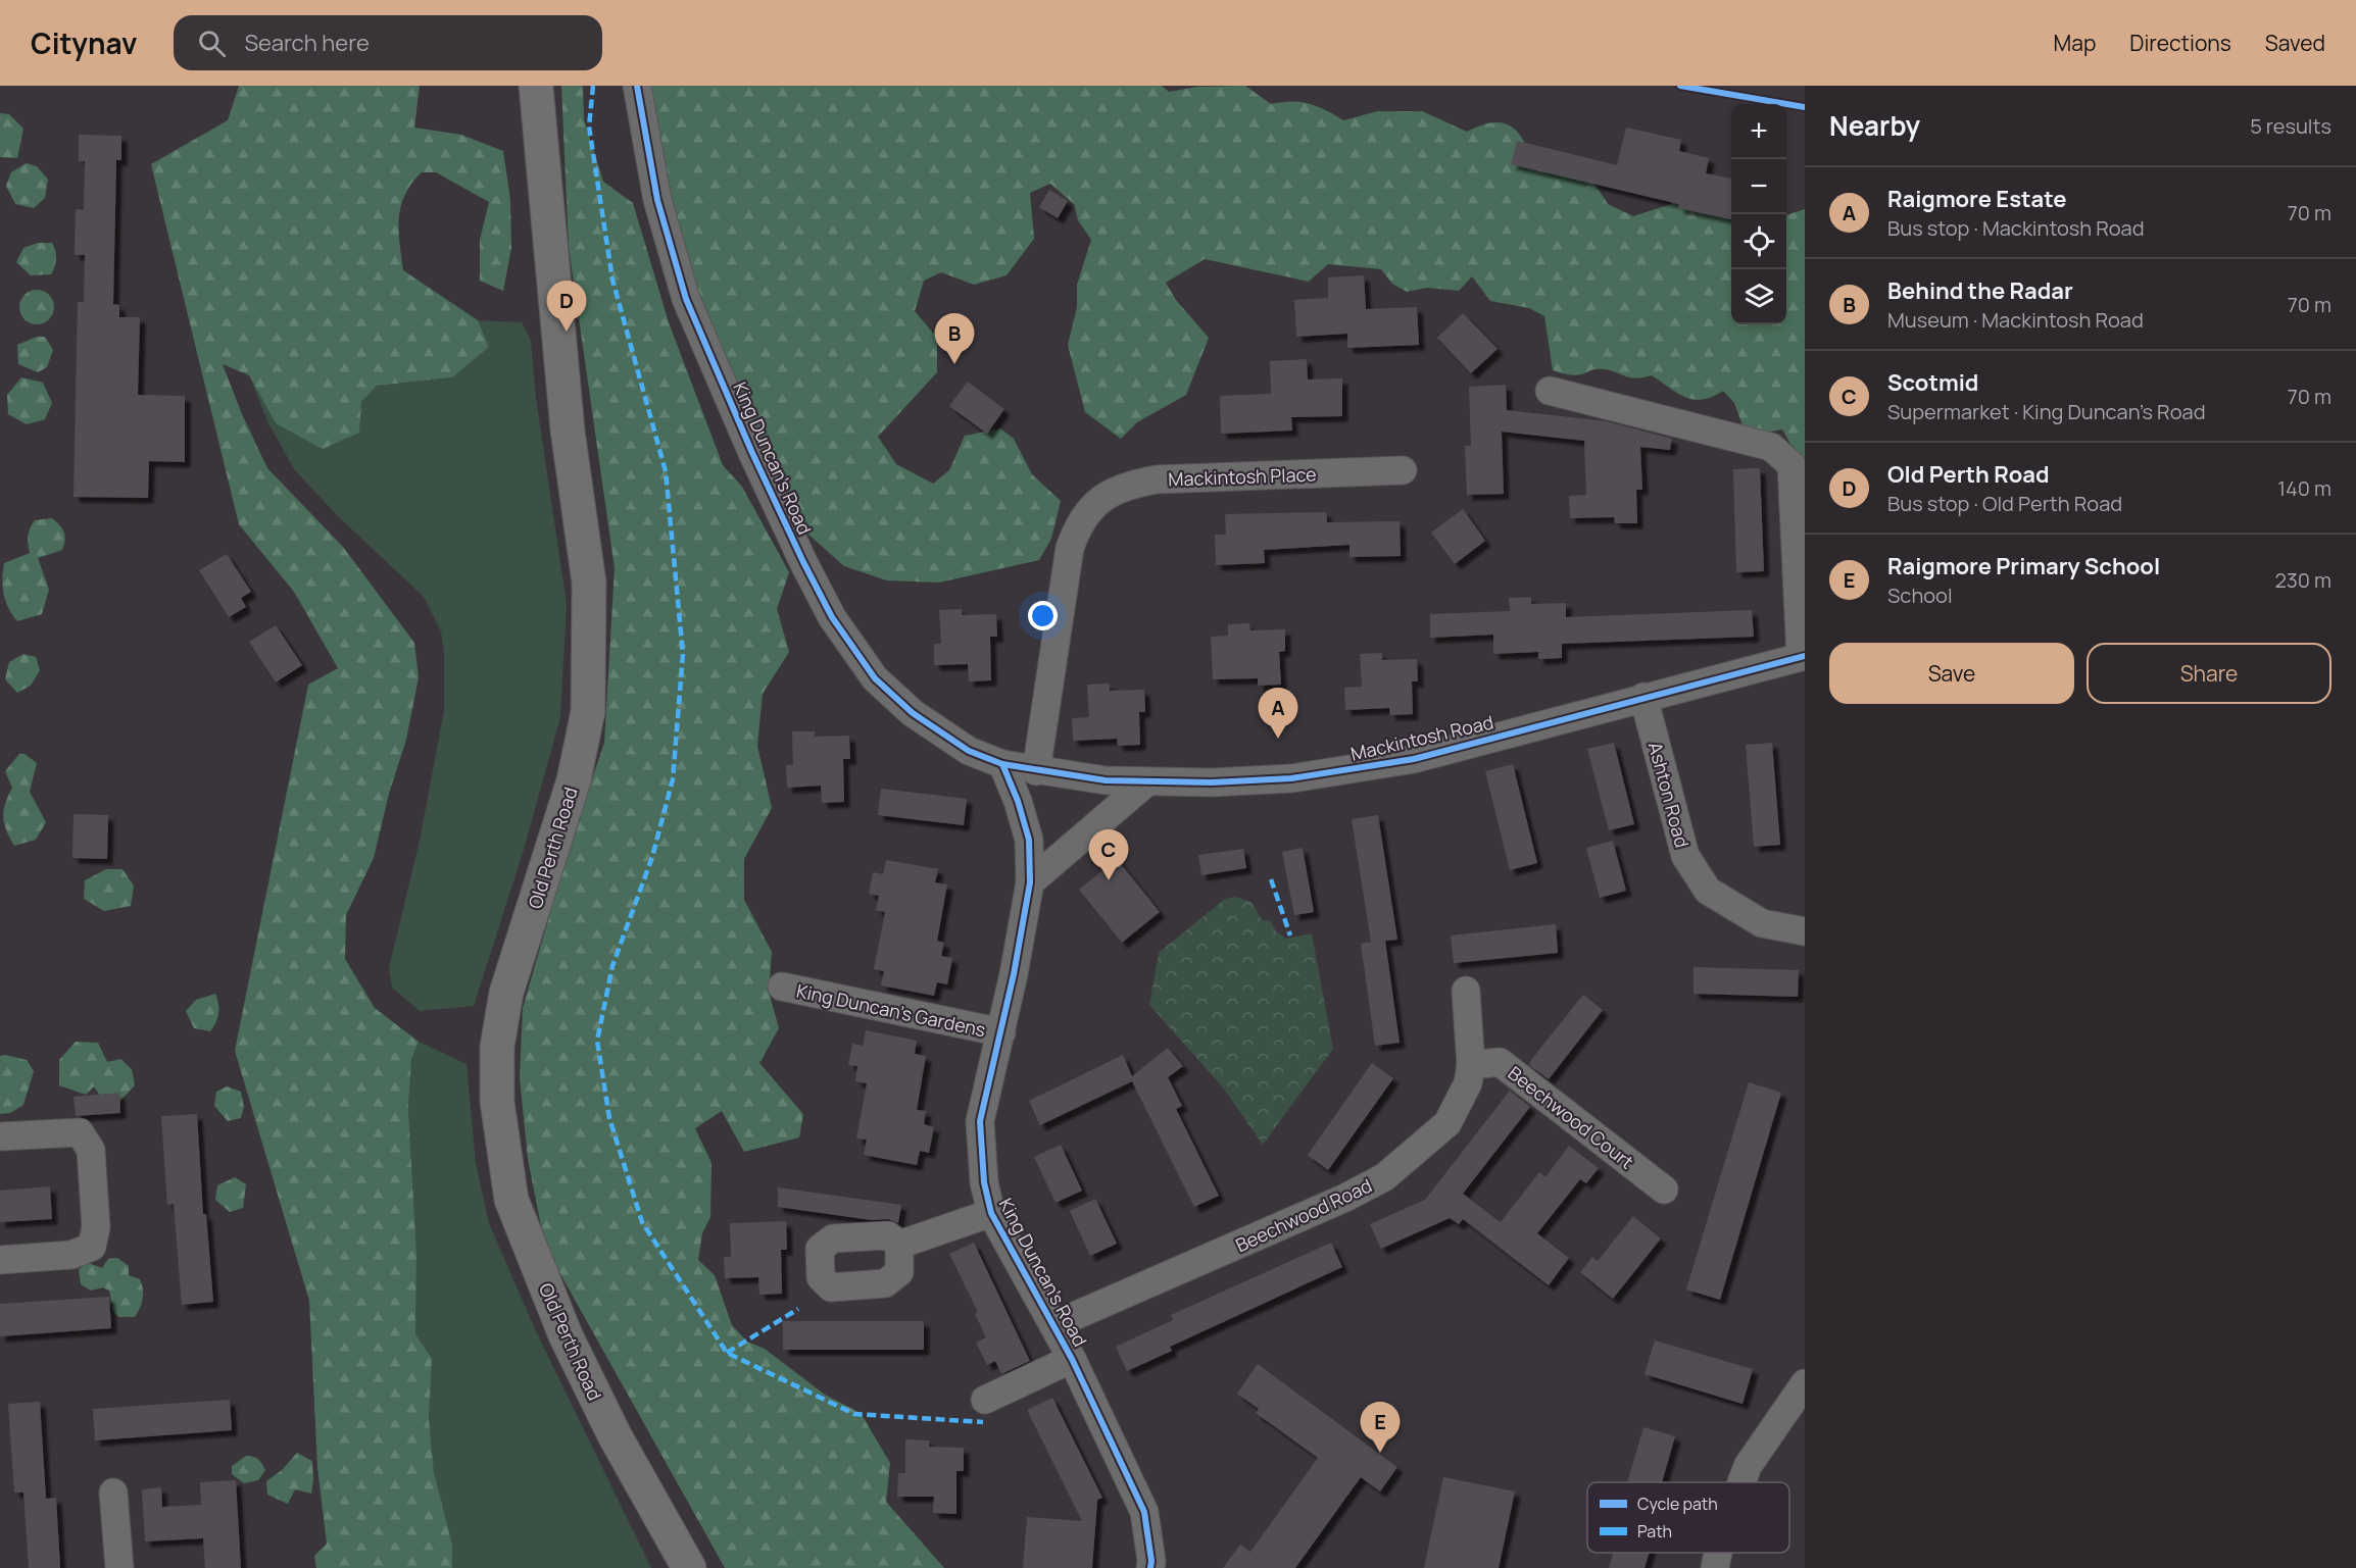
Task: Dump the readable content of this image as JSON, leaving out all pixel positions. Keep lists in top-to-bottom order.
{
  "streets": {
    "main road": ["Old Perth Road"],
    "street": [
      "King Duncan's Road",
      "Mackintosh Place",
      "Mackintosh Road",
      "Ashton Road",
      "King Duncan's Gardens",
      "Beechwood Court",
      "Beechwood Road"
    ]
  },
  "crossings": [
    ["King Duncan's Road", "Mackintosh Place"],
    ["King Duncan's Road", "Mackintosh Road"],
    ["King Duncan's Road", "King Duncan's Gardens"],
    ["King Duncan's Road", "Beechwood Road"],
    ["Mackintosh Place", "Mackintosh Road"],
    ["Mackintosh Road", "Ashton Road"],
    ["Beechwood Court", "Beechwood Road"]
  ],
  "legend": ["Cycle path", "Path"],
  "page": {
    "header": "Citynav",
    "search": "Search here",
    "nav": ["Map", "Directions", "Saved"],
    "heading": ["Nearby", "5 results"],
    "map_buttons": ["+", "−"],
    "list": [
      {
        "mark": "A",
        "name": "Raigmore Estate",
        "note": "Bus stop · Mackintosh Road",
        "value": "70 m"
      },
      {
        "mark": "B",
        "name": "Behind the Radar",
        "note": "Museum · Mackintosh Road",
        "value": "70 m"
      },
      {
        "mark": "C",
        "name": "Scotmid",
        "note": "Supermarket · King Duncan's Road",
        "value": "70 m"
      },
      {
        "mark": "D",
        "name": "Old Perth Road",
        "note": "Bus stop · Old Perth Road",
        "value": "140 m"
      },
      {
        "mark": "E",
        "name": "Raigmore Primary School",
        "note": "School",
        "value": "230 m"
      }
    ],
    "pins": [
      "D",
      "B",
      "A",
      "C",
      "E"
    ],
    "buttons": ["Save", "Share"]
  }
}
